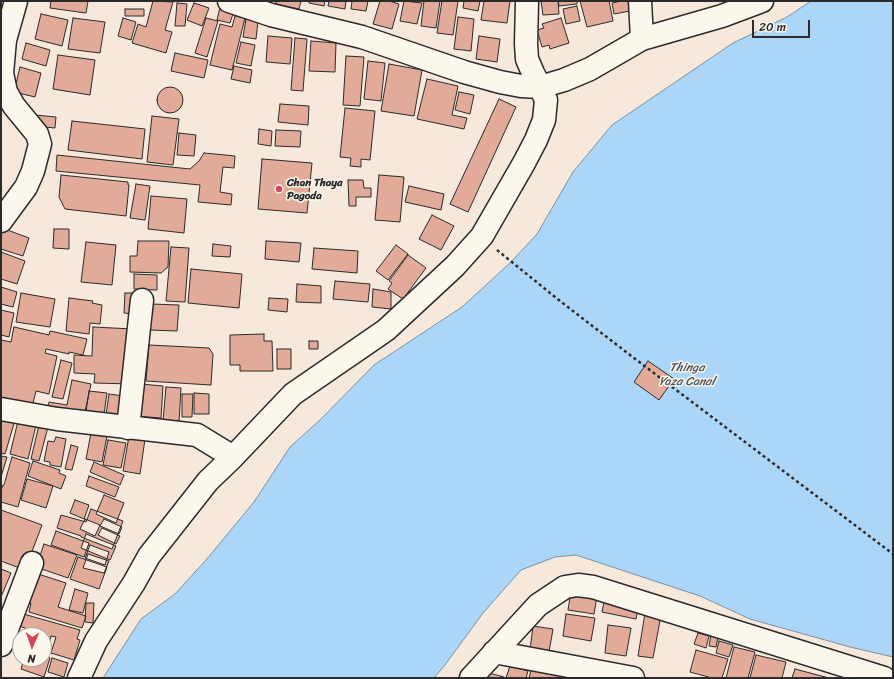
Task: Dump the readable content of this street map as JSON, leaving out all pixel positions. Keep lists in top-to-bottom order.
{
  "water": ["Thinga Yaza Canal"],
  "places": ["Chan Thaya Pagoda"],
  "scale_bar": "20 m",
  "north": "bottom"
}
